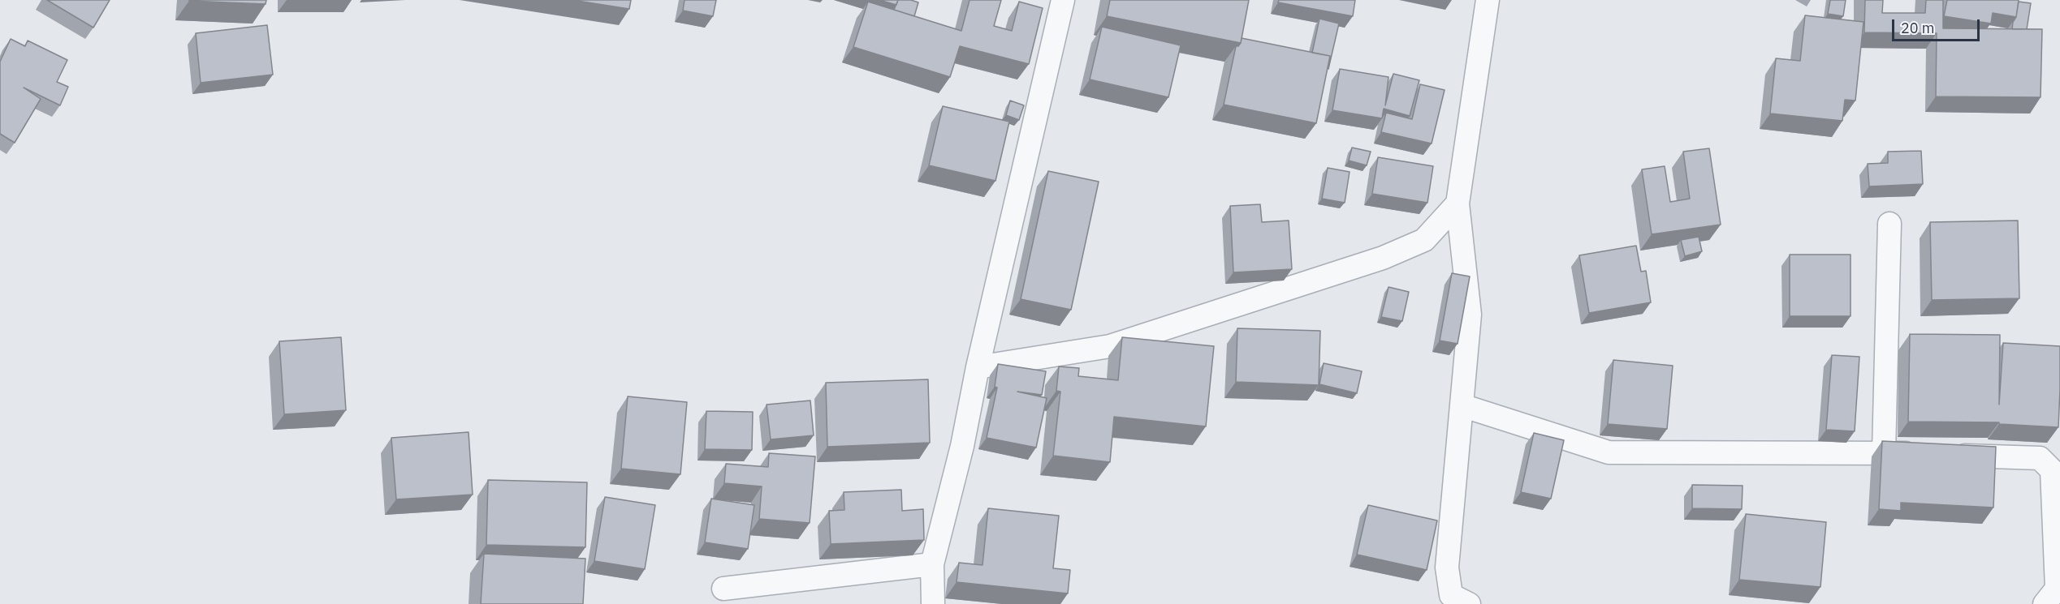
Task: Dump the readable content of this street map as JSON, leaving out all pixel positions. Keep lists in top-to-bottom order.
{
  "scale_bar": "20 m"
}
